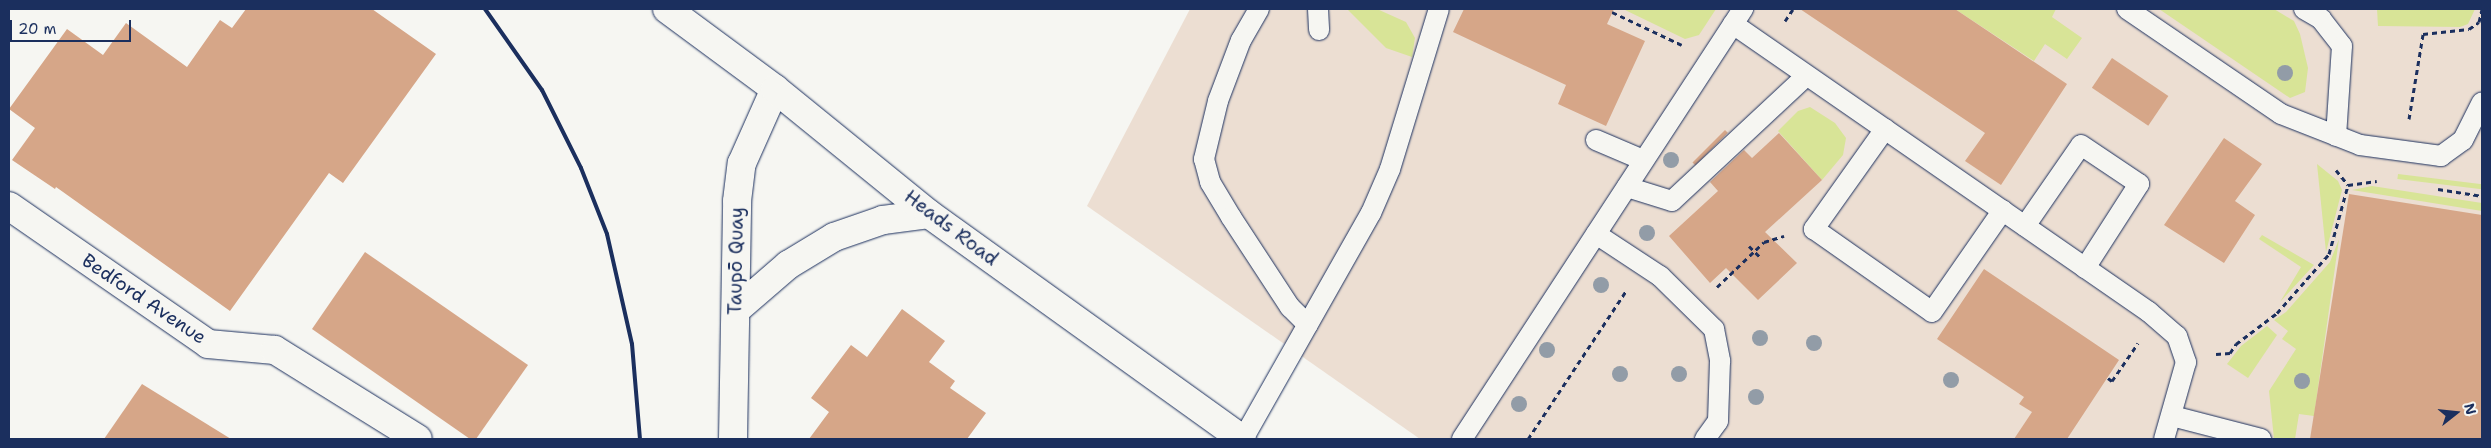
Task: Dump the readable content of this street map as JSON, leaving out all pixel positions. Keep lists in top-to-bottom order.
{
  "streets": {
    "street": ["Heads Road", "Taupō Quay", "Bedford Avenue"]
  },
  "crossings": [
    ["Heads Road", "Taupō Quay"]
  ],
  "scale_bar": "20 m",
  "north": "right"
}
